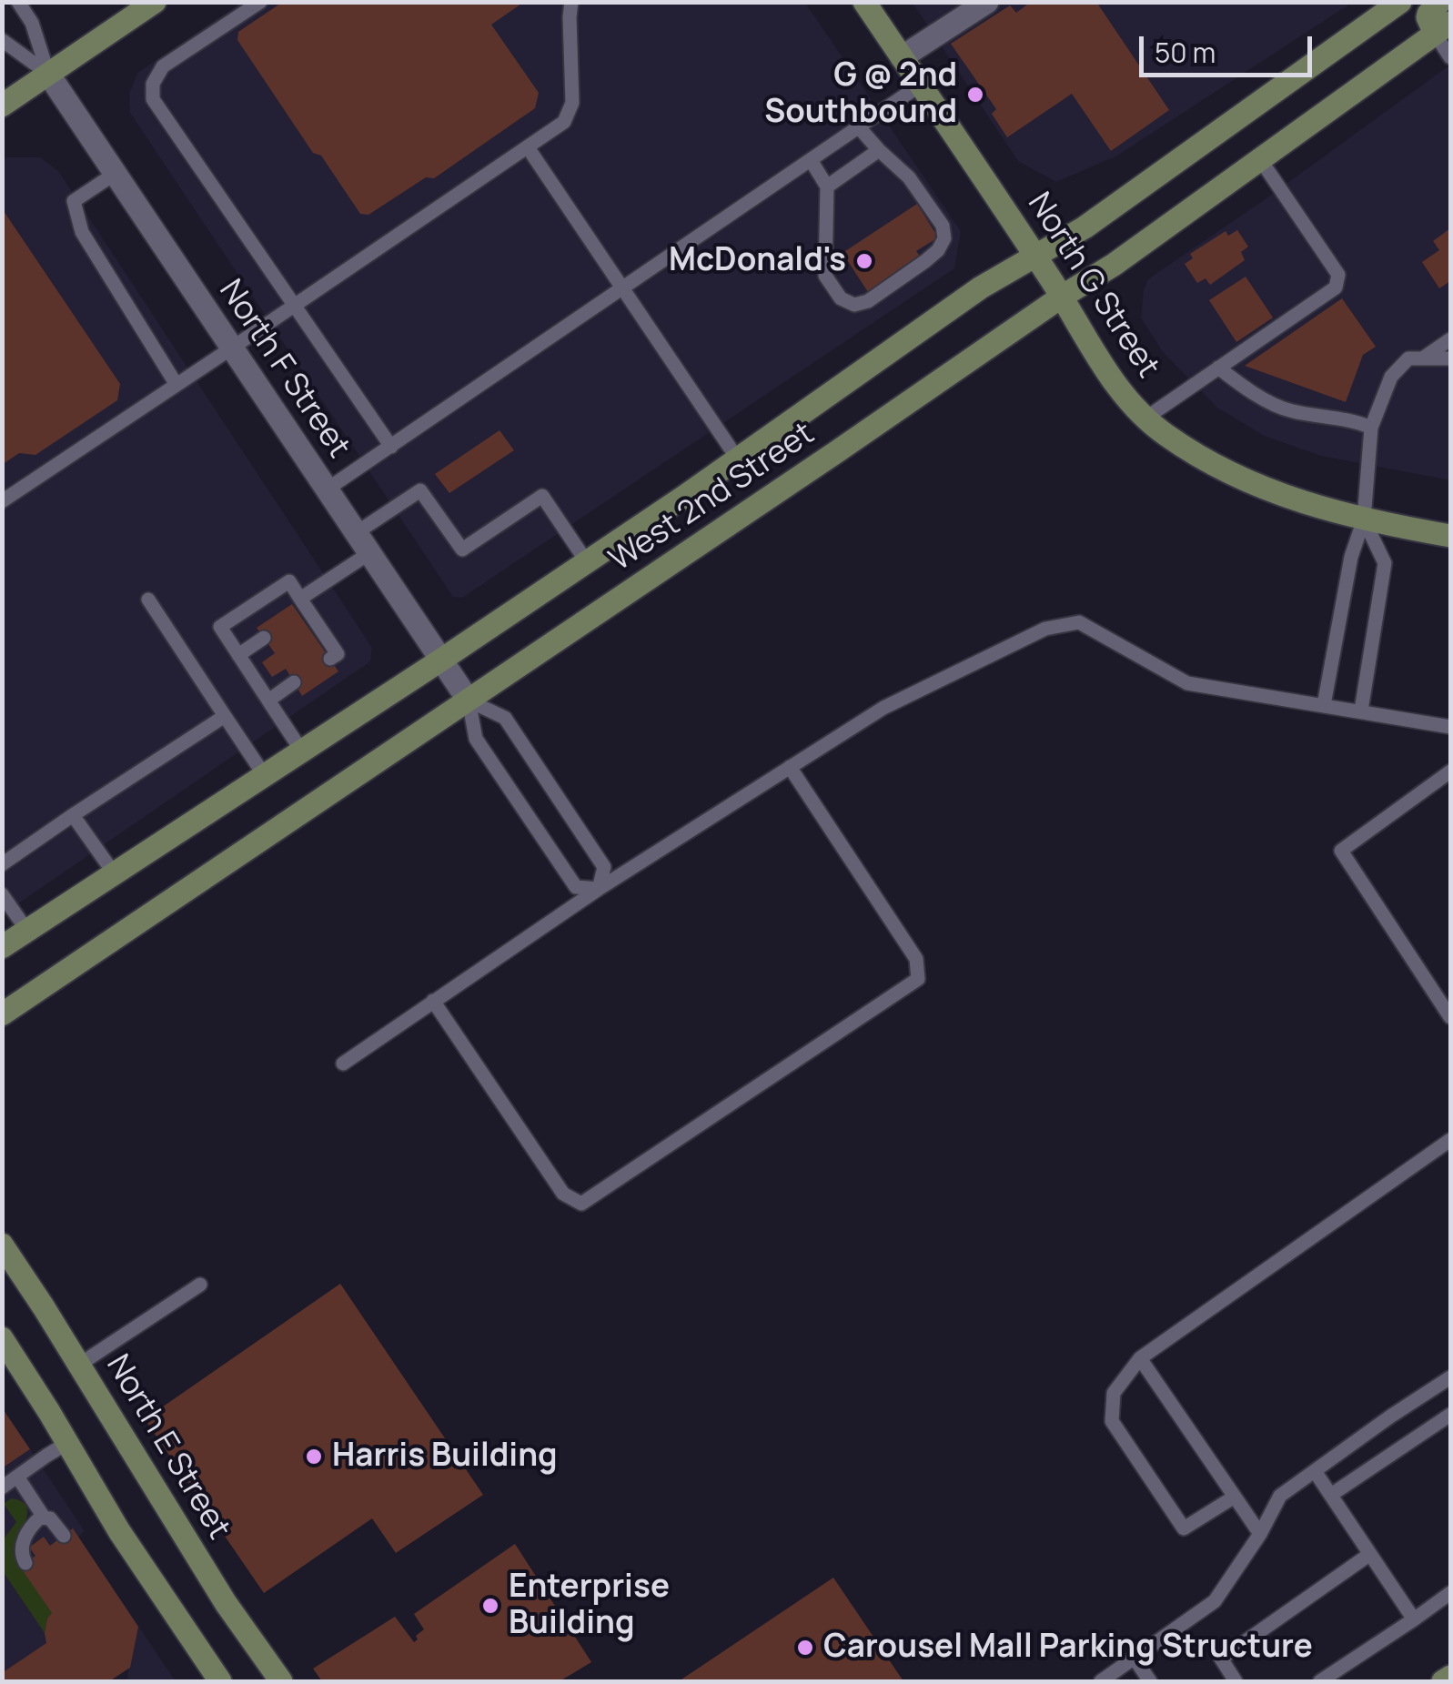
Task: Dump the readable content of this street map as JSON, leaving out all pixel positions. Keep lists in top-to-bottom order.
{
  "streets": {
    "main road": ["North G Street", "West 2nd Street", "North E Street"],
    "street": ["North F Street"]
  },
  "crossings": [
    ["North G Street", "West 2nd Street"],
    ["North F Street", "West 2nd Street"]
  ],
  "places": [
    "G @ 2nd Southbound",
    "McDonald's",
    "Harris Building",
    "Enterprise Building",
    "Carousel Mall Parking Structure"
  ],
  "scale_bar": "50 m"
}
